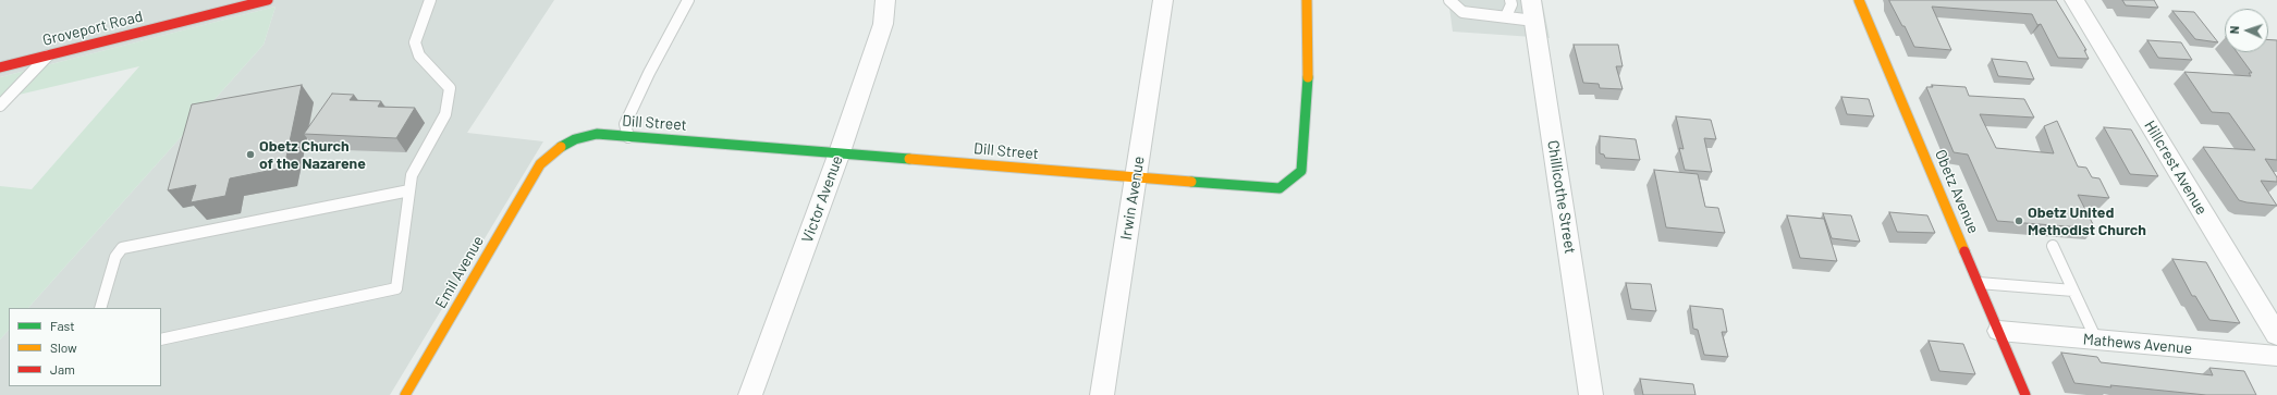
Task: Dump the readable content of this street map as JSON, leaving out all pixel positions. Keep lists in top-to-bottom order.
{
  "streets": {
    "street": [
      "Groveport Road",
      "Dill Street",
      "Hillcrest Avenue",
      "Obetz Avenue",
      "Chillicothe Street",
      "Irwin Avenue",
      "Victor Avenue",
      "Emil Avenue",
      "Mathews Avenue"
    ]
  },
  "crossings": [
    ["Dill Street", "Irwin Avenue"],
    ["Dill Street", "Victor Avenue"],
    ["Dill Street", "Emil Avenue"],
    ["Obetz Avenue", "Mathews Avenue"]
  ],
  "places": ["Obetz Church of the Nazarene", "Obetz United Methodist Church"],
  "legend": ["Fast", "Slow", "Jam"],
  "north": "left"
}
